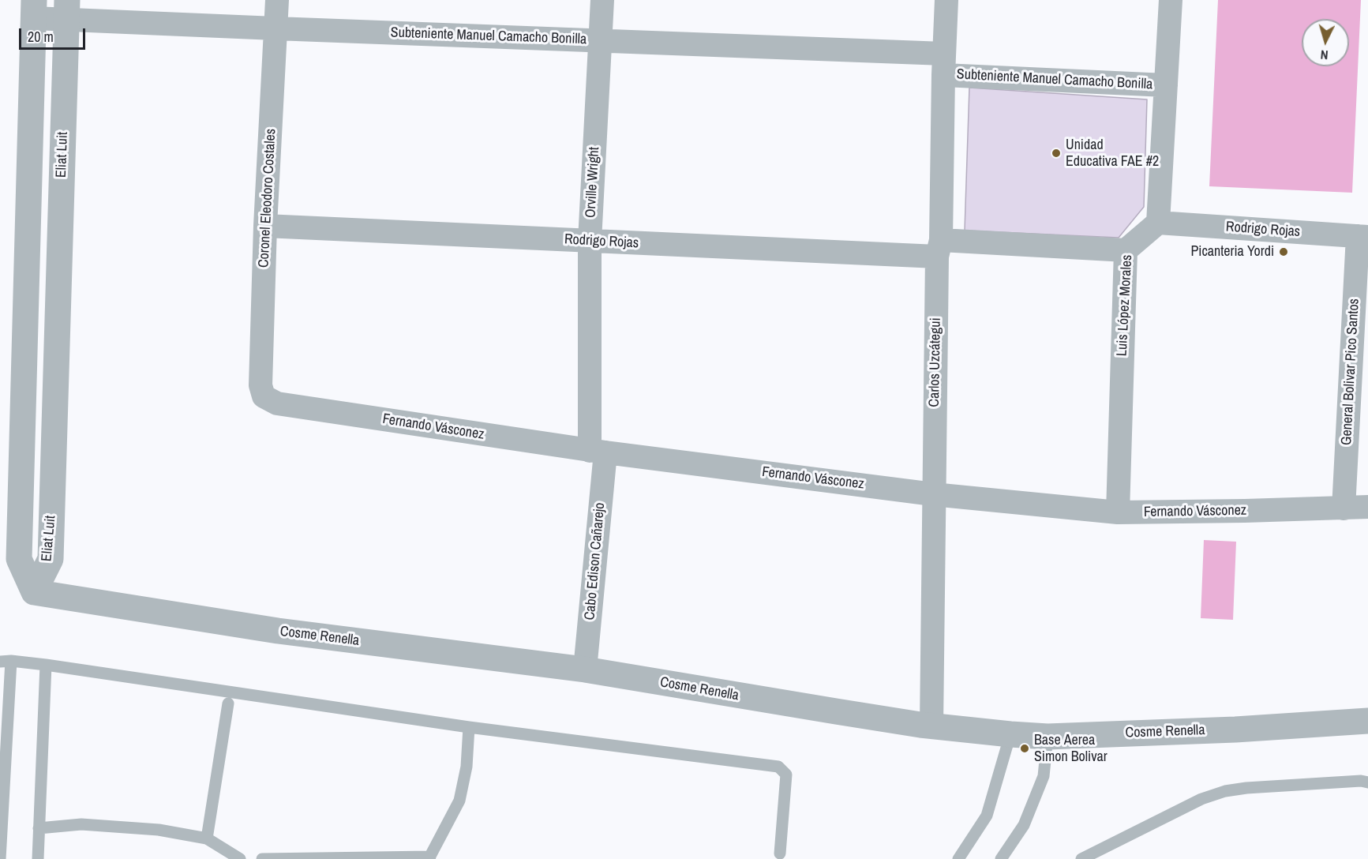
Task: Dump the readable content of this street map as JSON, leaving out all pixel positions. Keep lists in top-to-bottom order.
{
  "streets": {
    "street": [
      "Subteniente Manuel Camacho Bonilla",
      "Eliat Luit",
      "Orville Wright",
      "Coronel Eleodoro Costales",
      "Rodrigo Rojas",
      "Luis López Morales",
      "Carlos Uzcátegui",
      "General Bolivar Pico Santos",
      "Fernando Vásconez",
      "Cabo Edison Cañarejo",
      "Cosme Renella"
    ]
  },
  "crossings": [
    ["Subteniente Manuel Camacho Bonilla", "Eliat Luit"],
    ["Subteniente Manuel Camacho Bonilla", "Orville Wright"],
    ["Subteniente Manuel Camacho Bonilla", "Coronel Eleodoro Costales"],
    ["Subteniente Manuel Camacho Bonilla", "Carlos Uzcátegui"],
    ["Eliat Luit", "Cosme Renella"],
    ["Orville Wright", "Rodrigo Rojas"],
    ["Orville Wright", "Fernando Vásconez"],
    ["Orville Wright", "Cabo Edison Cañarejo"],
    ["Coronel Eleodoro Costales", "Rodrigo Rojas"],
    ["Coronel Eleodoro Costales", "Fernando Vásconez"],
    ["Rodrigo Rojas", "Luis López Morales"],
    ["Rodrigo Rojas", "Carlos Uzcátegui"],
    ["Rodrigo Rojas", "General Bolivar Pico Santos"],
    ["Luis López Morales", "Fernando Vásconez"],
    ["Carlos Uzcátegui", "Fernando Vásconez"],
    ["Carlos Uzcátegui", "Cosme Renella"],
    ["General Bolivar Pico Santos", "Fernando Vásconez"],
    ["Fernando Vásconez", "Cabo Edison Cañarejo"],
    ["Cabo Edison Cañarejo", "Cosme Renella"]
  ],
  "places": ["Unidad Educativa FAE #2", "Picanteria Yordi", "Base Aerea Simon Bolivar"],
  "scale_bar": "20 m",
  "north": "bottom"
}
